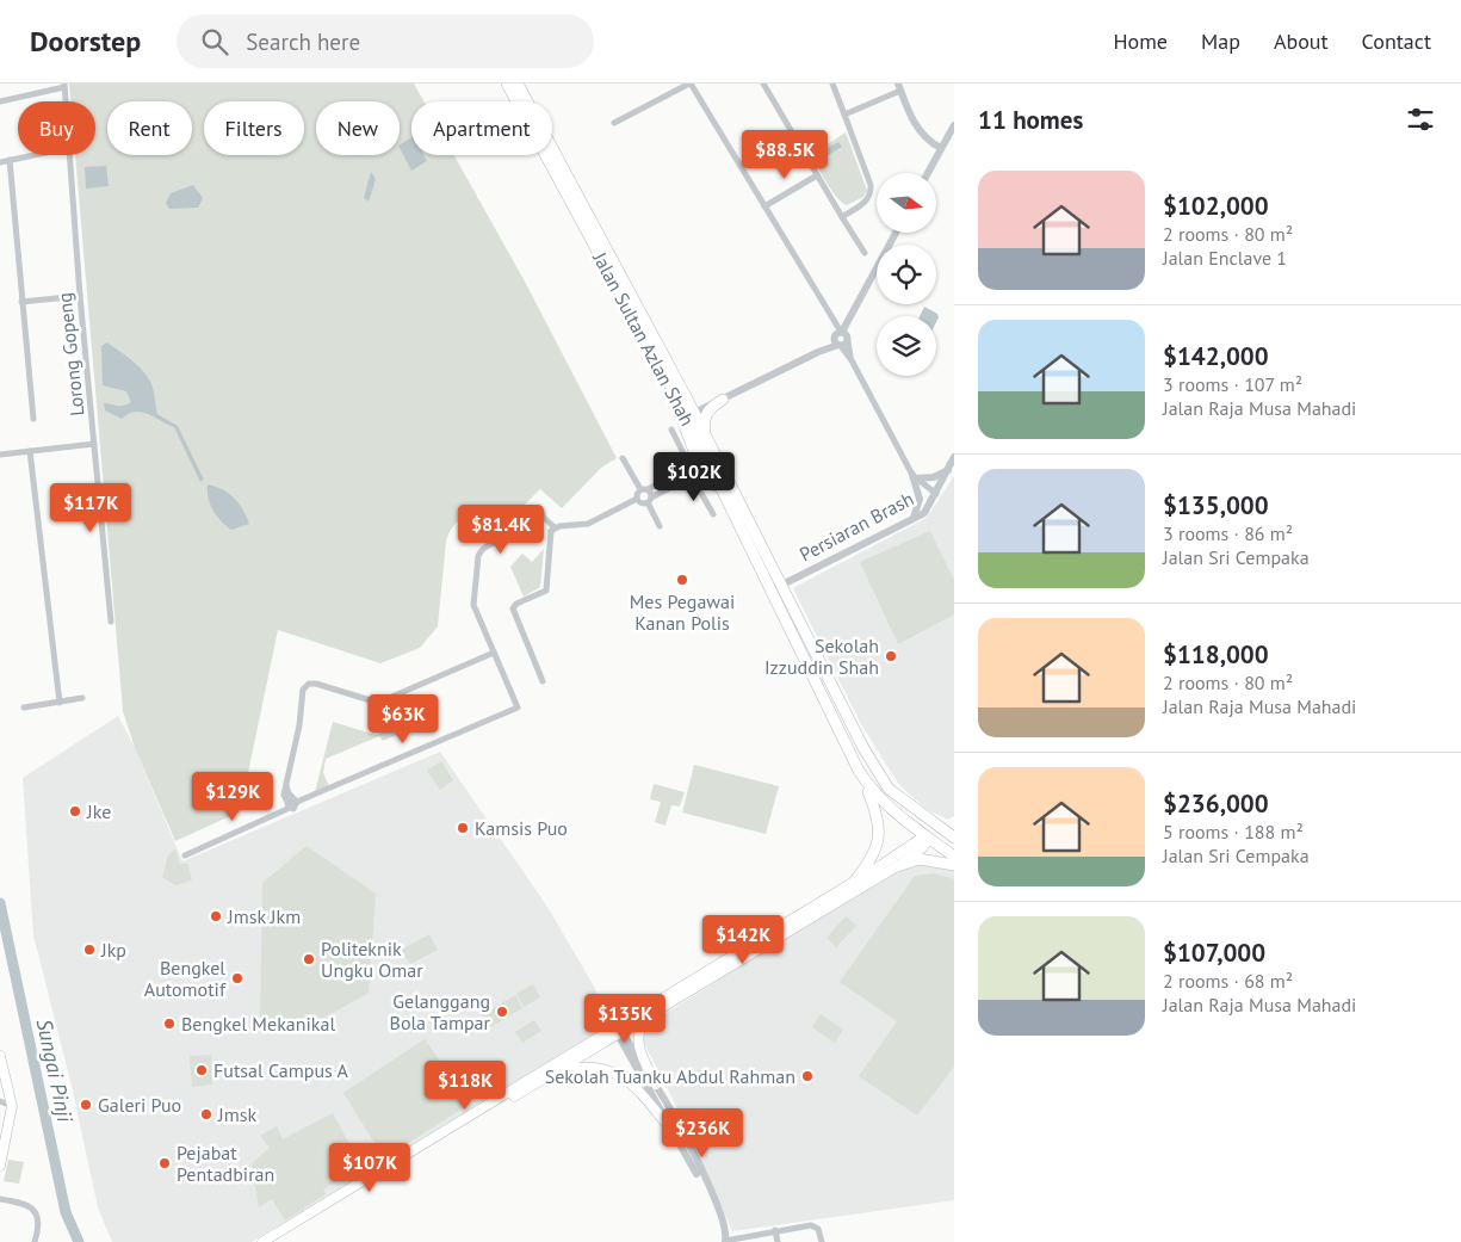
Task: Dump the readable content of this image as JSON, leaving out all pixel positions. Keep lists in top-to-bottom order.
{
  "streets": {
    "main road": ["Jalan Sultan Azlan Shah"],
    "street": ["Lorong Gopeng", "Persiaran Brash"]
  },
  "crossings": [
    ["Jalan Sultan Azlan Shah", "Persiaran Brash"]
  ],
  "water": ["Sungai Pinji"],
  "places": [
    "Mes Pegawai Kanan Polis",
    "Sekolah Izzuddin Shah",
    "Jke",
    "Kamsis Puo",
    "Jmsk Jkm",
    "Jkp",
    "Politeknik Ungku Omar",
    "Bengkel Automotif",
    "Gelanggang Bola Tampar",
    "Bengkel Mekanikal",
    "Futsal Campus A",
    "Sekolah Tuanku Abdul Rahman",
    "Galeri Puo",
    "Jmsk",
    "Pejabat Pentadbiran"
  ],
  "north": "right",
  "page": {
    "header": "Doorstep",
    "search": "Search here",
    "nav": [
      "Home",
      "Map",
      "About",
      "Contact"
    ],
    "heading": "11 homes",
    "chip": [
      "Buy",
      "Rent",
      "Filters",
      "New",
      "Apartment"
    ],
    "price": [
      "$88.5K",
      "$102K",
      "$117K",
      "$81.4K",
      "$63K",
      "$129K",
      "$142K",
      "$135K",
      "$118K",
      "$236K",
      "$107K"
    ],
    "list": [
      {
        "name": "$102,000",
        "note": "2 rooms · 80 m² · Jalan Enclave 1"
      },
      {
        "name": "$142,000",
        "note": "3 rooms · 107 m² · Jalan Raja Musa Mahadi"
      },
      {
        "name": "$135,000",
        "note": "3 rooms · 86 m² · Jalan Sri Cempaka"
      },
      {
        "name": "$118,000",
        "note": "2 rooms · 80 m² · Jalan Raja Musa Mahadi"
      },
      {
        "name": "$236,000",
        "note": "5 rooms · 188 m² · Jalan Sri Cempaka"
      },
      {
        "name": "$107,000",
        "note": "2 rooms · 68 m² · Jalan Raja Musa Mahadi"
      }
    ]
  }
}
